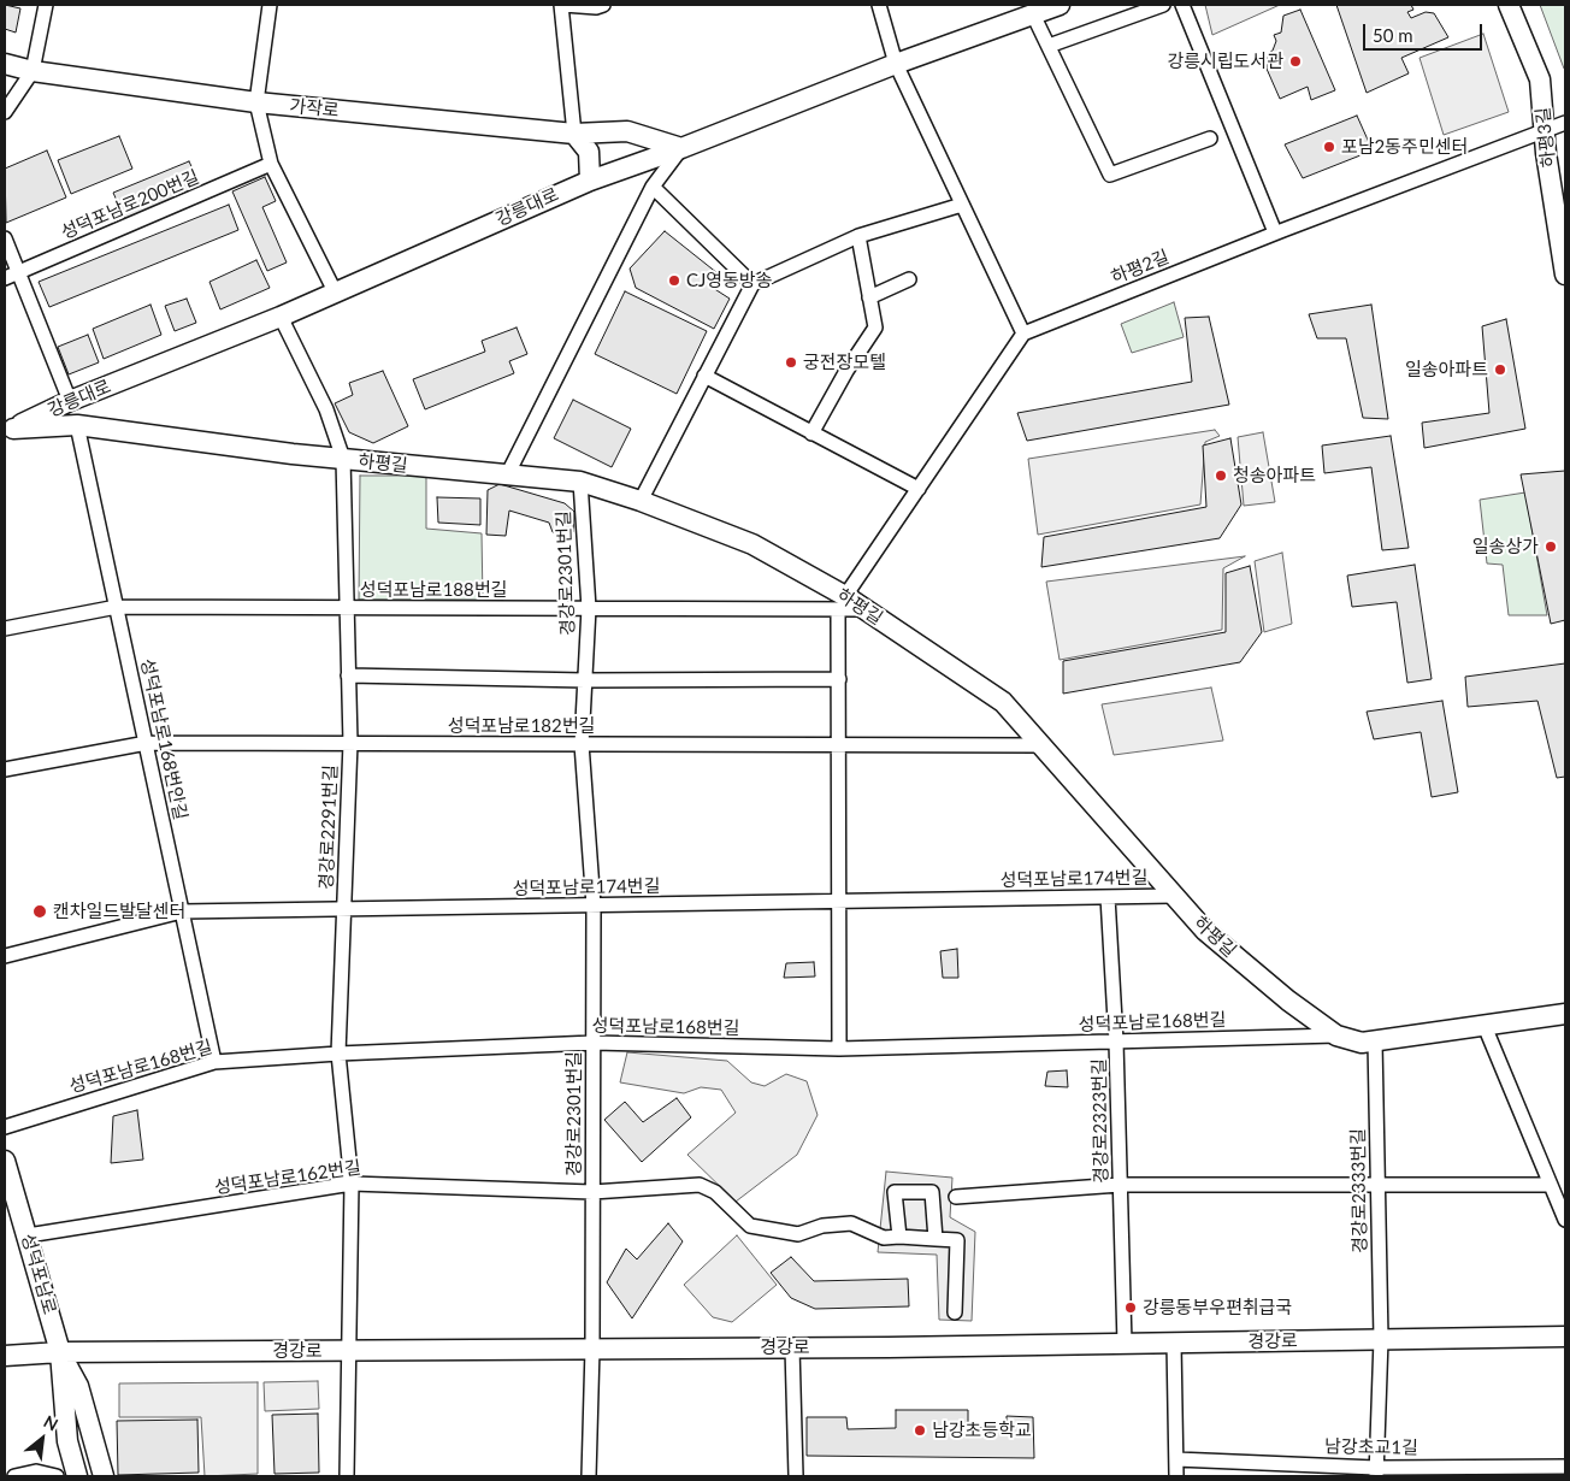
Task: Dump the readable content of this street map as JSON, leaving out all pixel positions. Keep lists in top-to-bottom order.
{
  "streets": {
    "street": [
      "가작로",
      "하평3길",
      "성덕포남로200번길",
      "강릉대로",
      "하평2길",
      "하평길",
      "경강로2301번길",
      "성덕포남로188번길",
      "성덕포남로182번길",
      "성덕포남로168번안길",
      "경강로2291번길",
      "성덕포남로174번길",
      "성덕포남로168번길",
      "경강로2323번길",
      "성덕포남로162번길",
      "경강로2333번길",
      "성덕포남로",
      "경강로",
      "남강초교1길"
    ]
  },
  "crossings": [
    ["가작로", "강릉대로"],
    ["하평3길", "하평2길"],
    ["강릉대로", "하평길"],
    ["강릉대로", "경강로2291번길"],
    ["하평길", "경강로2301번길"],
    ["하평길", "성덕포남로188번길"],
    ["하평길", "성덕포남로182번길"],
    ["하평길", "성덕포남로168번안길"],
    ["하평길", "경강로2291번길"],
    ["하평길", "성덕포남로174번길"],
    ["하평길", "성덕포남로168번길"],
    ["하평길", "경강로2333번길"],
    ["경강로2301번길", "성덕포남로188번길"],
    ["경강로2301번길", "성덕포남로182번길"],
    ["경강로2301번길", "성덕포남로174번길"],
    ["경강로2301번길", "성덕포남로168번길"],
    ["경강로2301번길", "성덕포남로162번길"],
    ["경강로2301번길", "경강로"],
    ["성덕포남로188번길", "성덕포남로168번안길"],
    ["성덕포남로188번길", "경강로2291번길"],
    ["성덕포남로182번길", "성덕포남로168번안길"],
    ["성덕포남로182번길", "경강로2291번길"],
    ["성덕포남로168번안길", "성덕포남로174번길"],
    ["성덕포남로168번안길", "성덕포남로168번길"],
    ["경강로2291번길", "성덕포남로174번길"],
    ["경강로2291번길", "성덕포남로168번길"],
    ["경강로2291번길", "성덕포남로162번길"],
    ["경강로2291번길", "경강로"],
    ["성덕포남로174번길", "경강로2323번길"],
    ["성덕포남로168번길", "경강로2323번길"],
    ["경강로2323번길", "경강로"],
    ["성덕포남로162번길", "성덕포남로"],
    ["경강로2333번길", "경강로"],
    ["경강로2333번길", "남강초교1길"],
    ["성덕포남로", "경강로"]
  ],
  "places": [
    "강릉시립도서관",
    "포남2동주민센터",
    "CJ영동방송",
    "궁전장모텔",
    "일송아파트",
    "청송아파트",
    "일송상가",
    "캔차일드발달센터",
    "강릉동부우편취급국",
    "남강초등학교"
  ],
  "scale_bar": "50 m",
  "north": "top right"
}
